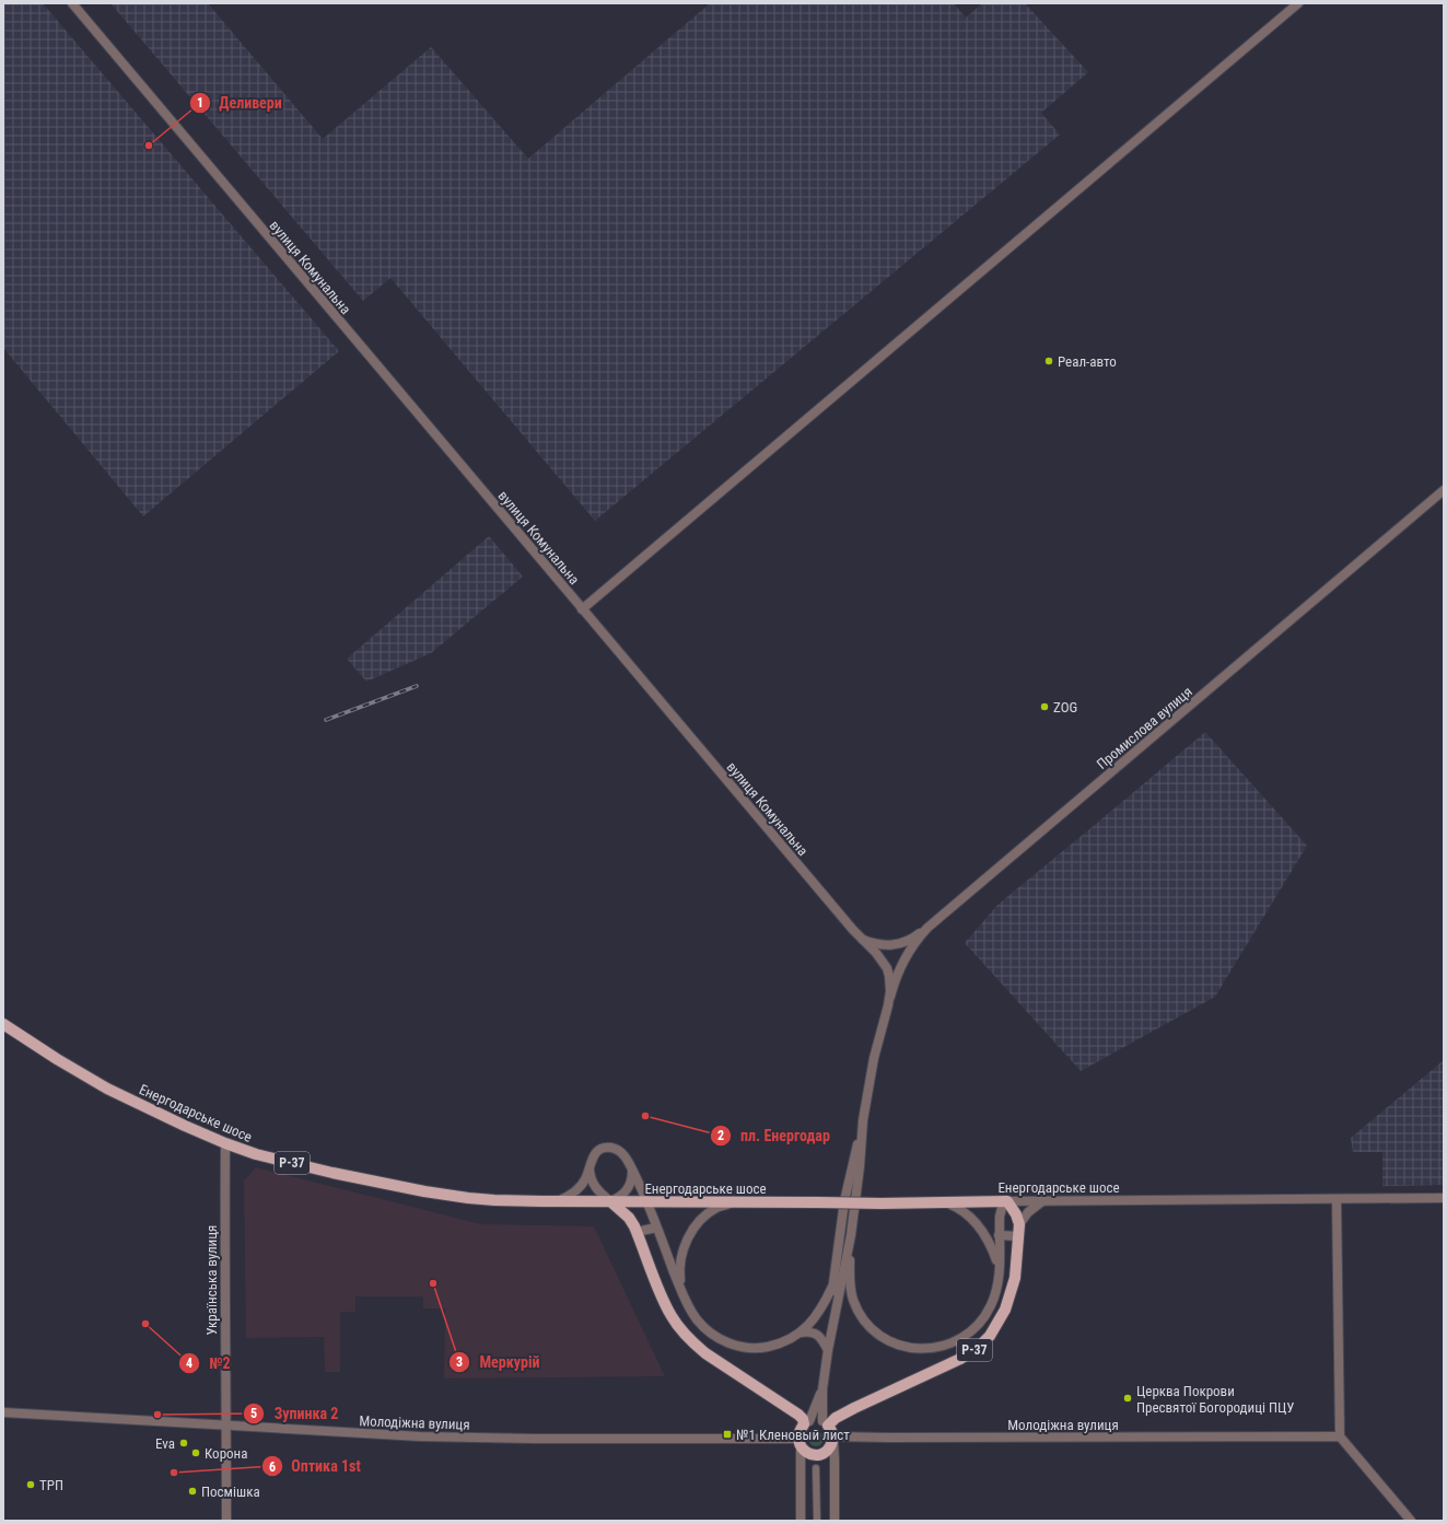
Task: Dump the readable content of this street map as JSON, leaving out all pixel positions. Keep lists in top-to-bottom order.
{
  "streets": {
    "main road": ["Енергодарське шосе", "Р-37"],
    "street": [
      "вулиця Комунальна",
      "Промислова вулиця",
      "Українська вулиця",
      "Молодіжна вулиця"
    ]
  },
  "crossings": [
    ["вулиця Комунальна", "Промислова вулиця"],
    ["Енергодарське шосе", "Українська вулиця"],
    ["Р-37", "Молодіжна вулиця"],
    ["Українська вулиця", "Молодіжна вулиця"]
  ],
  "places": {
    "other": [
      "Деливери",
      "Реал-авто",
      "ZOG",
      "пл. Енергодар",
      "Меркурій",
      "№2",
      "Церква Покрови Пресвятої Богородиці ПЦУ",
      "Зупинка 2",
      "Eva",
      "Корона",
      "Оптика 1st",
      "ТРП",
      "Посмішка"
    ],
    "transit": ["№1 Кленовый лист"]
  }
}
